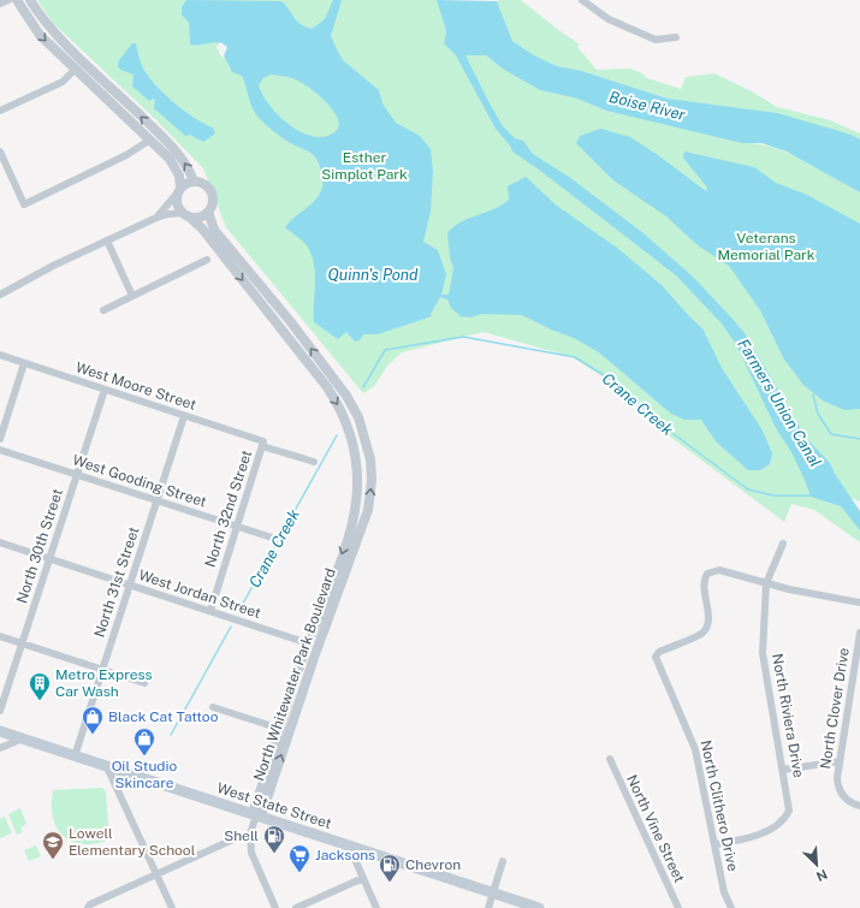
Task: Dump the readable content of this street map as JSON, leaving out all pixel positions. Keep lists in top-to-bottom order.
{
  "streets": {
    "main road": ["West State Street"],
    "street": [
      "West Moore Street",
      "West Gooding Street",
      "North 32nd Street",
      "North 30th Street",
      "North 31st Street",
      "West Jordan Street",
      "North Whitewater Park Boulevard",
      "North Clover Drive",
      "North Riviera Drive",
      "North Clithero Drive",
      "North Vine Street"
    ]
  },
  "crossings": [
    ["West Moore Street", "North 32nd Street"],
    ["West Moore Street", "North 30th Street"],
    ["West Moore Street", "North 31st Street"],
    ["West Gooding Street", "North 32nd Street"],
    ["West Gooding Street", "North 30th Street"],
    ["West Gooding Street", "North 31st Street"],
    ["North 32nd Street", "West Jordan Street"],
    ["North 30th Street", "West Jordan Street"],
    ["North 31st Street", "West Jordan Street"],
    ["North 31st Street", "West State Street"],
    ["West Jordan Street", "North Whitewater Park Boulevard"],
    ["North Whitewater Park Boulevard", "West State Street"],
    ["North Riviera Drive", "North Clithero Drive"]
  ],
  "water": [
    "Boise River",
    "Quinn's Pond",
    "Farmers Union Canal",
    "Crane Creek"
  ],
  "parks": ["Esther Simplot Park", "Veterans Memorial Park"],
  "places": {
    "building": ["Metro Express Car Wash"],
    "shop": ["Black Cat Tattoo", "Oil Studio Skincare"],
    "fuel station": ["Shell", "Chevron"],
    "school or university": ["Lowell Elementary School"],
    "supermarket": ["Jacksons"]
  },
  "north": "bottom right"
}
